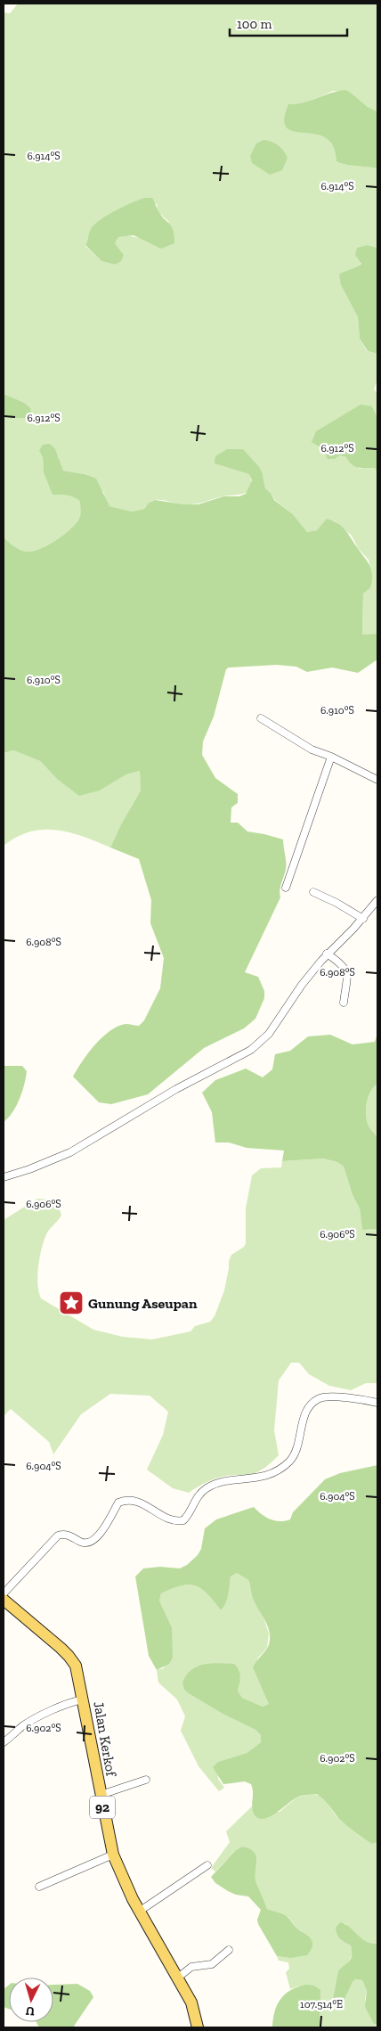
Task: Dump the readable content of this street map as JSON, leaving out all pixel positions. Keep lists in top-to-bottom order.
{
  "streets": {
    "main road": ["Jalan Kerkof", "92"]
  },
  "places": {
    "place": ["Gunung Aseupan"]
  },
  "scale_bar": "100 m",
  "north": "bottom",
  "coordinates": [
    "6.914°S",
    "6.912°S",
    "6.910°S",
    "6.908°S",
    "6.906°S",
    "6.904°S",
    "6.902°S",
    "107.514°E"
  ]
}
